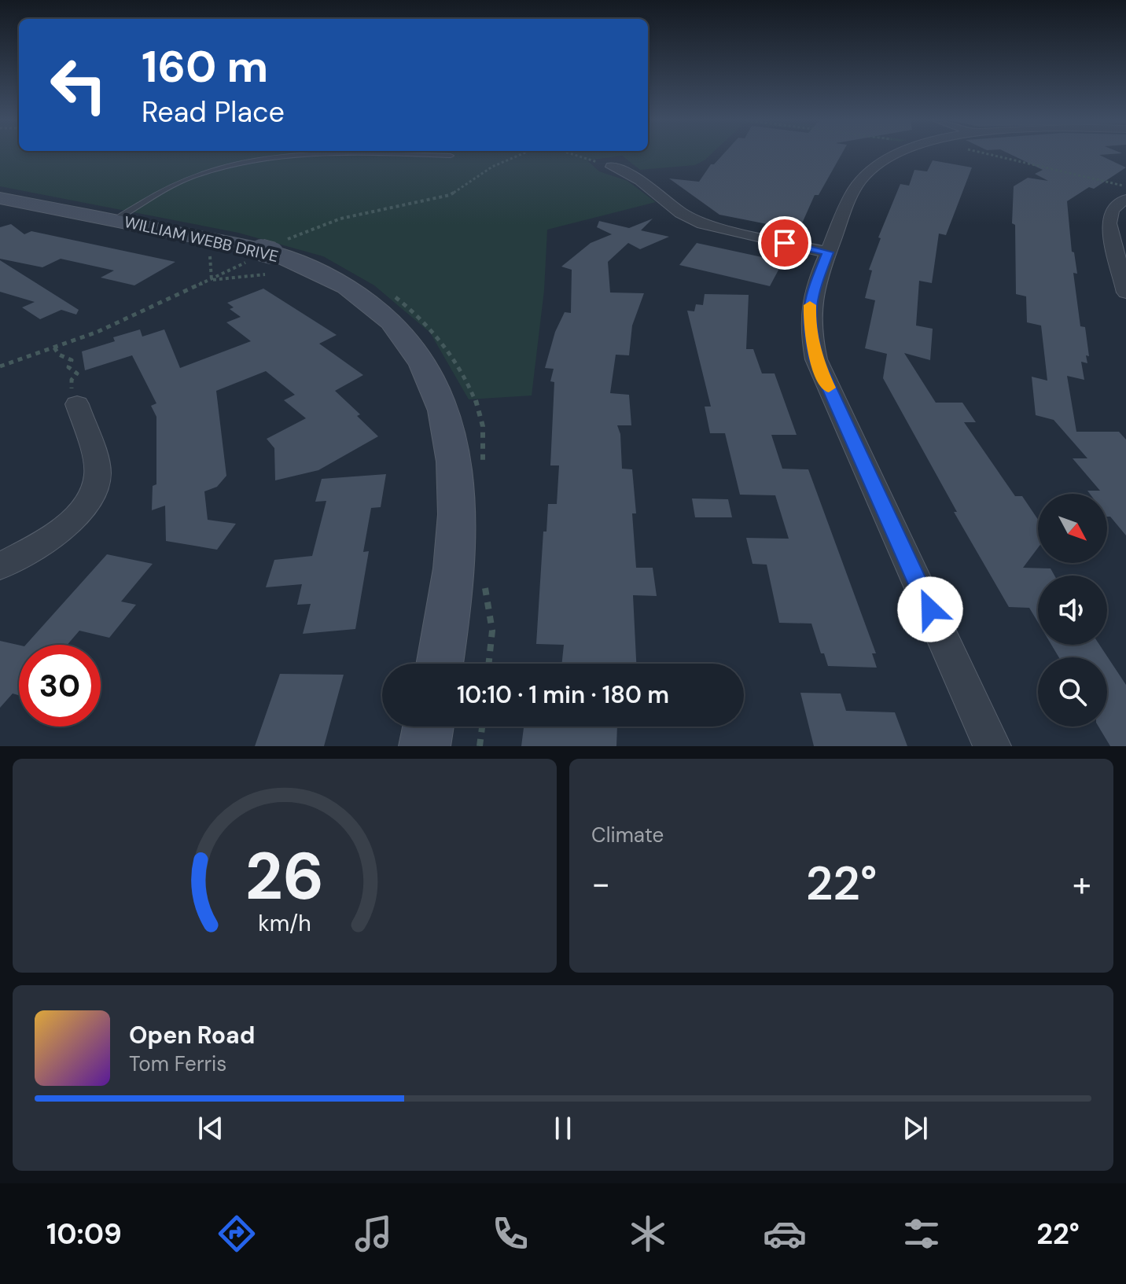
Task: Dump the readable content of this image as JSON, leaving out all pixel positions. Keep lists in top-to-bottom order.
{
  "streets": {
    "main road": ["WILLIAM WEBB DRIVE"]
  },
  "north": "bottom right",
  "page": {
    "turn": ["160 m", "Read Place"],
    "limit": "30",
    "trip": "10:10 · 1 min · 180 m",
    "tile": "Climate",
    "heat": ["−", "22°", "+"],
    "song": ["Open Road", "Tom Ferris"],
    "tabs": ["10:09", "22°"],
    "gauge": ["26", "km/h"]
  }
}
